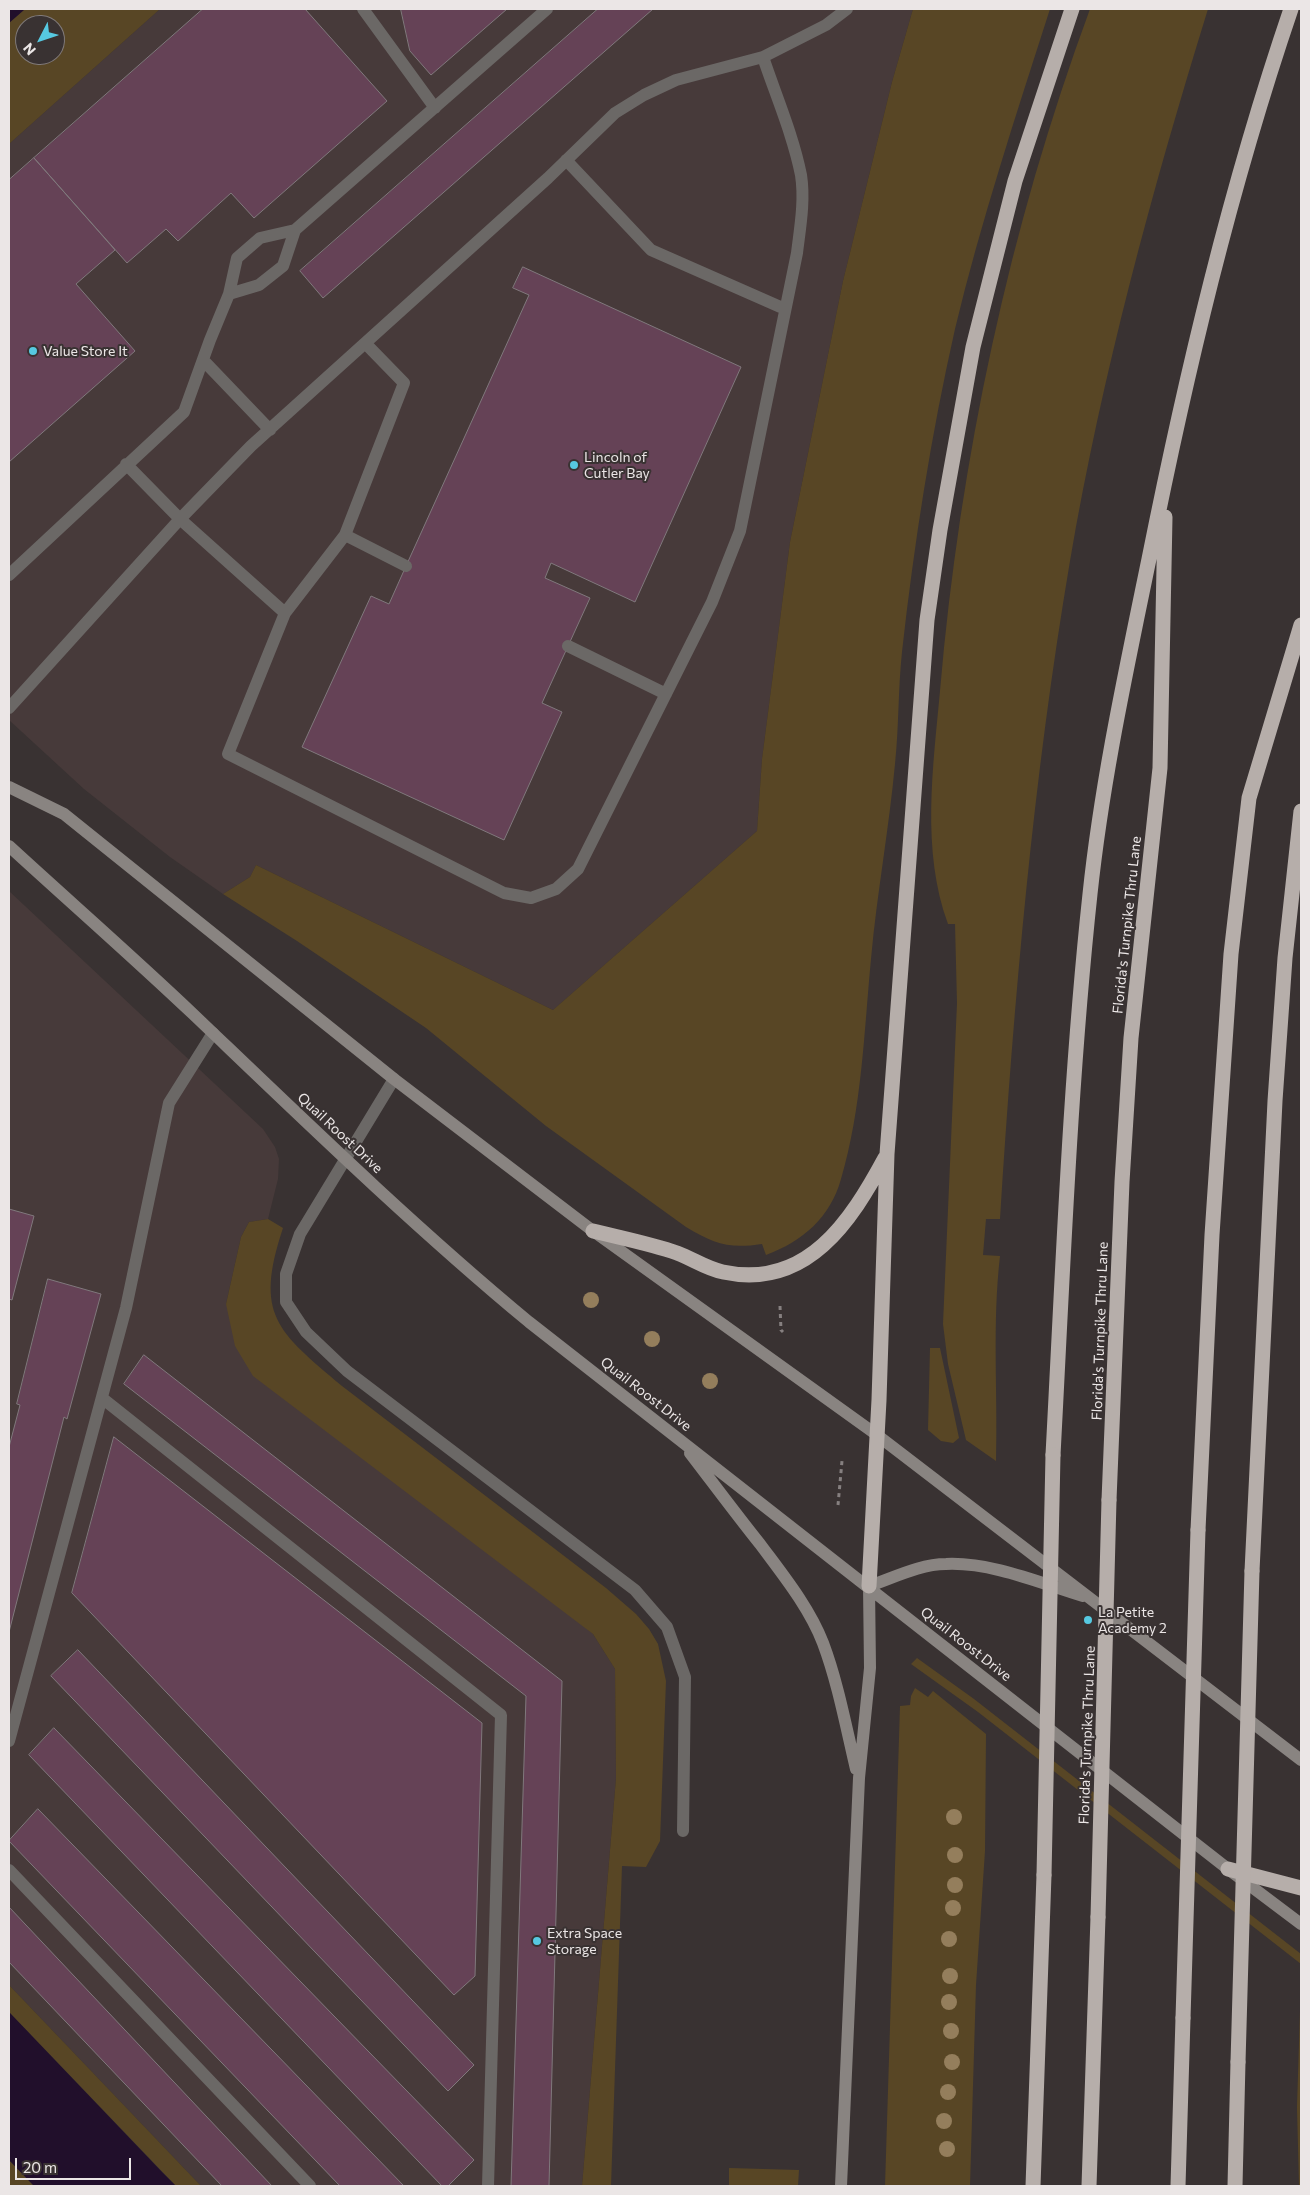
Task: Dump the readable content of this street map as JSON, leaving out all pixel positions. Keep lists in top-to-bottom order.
{
  "streets": {
    "highway": ["Florida's Turnpike Thru Lane"],
    "main road": ["Quail Roost Drive"]
  },
  "places": [
    "Value Store It",
    "Lincoln of Cutler Bay",
    "La Petite Academy 2",
    "Extra Space Storage"
  ],
  "scale_bar": "20 m",
  "north": "bottom left"
}
